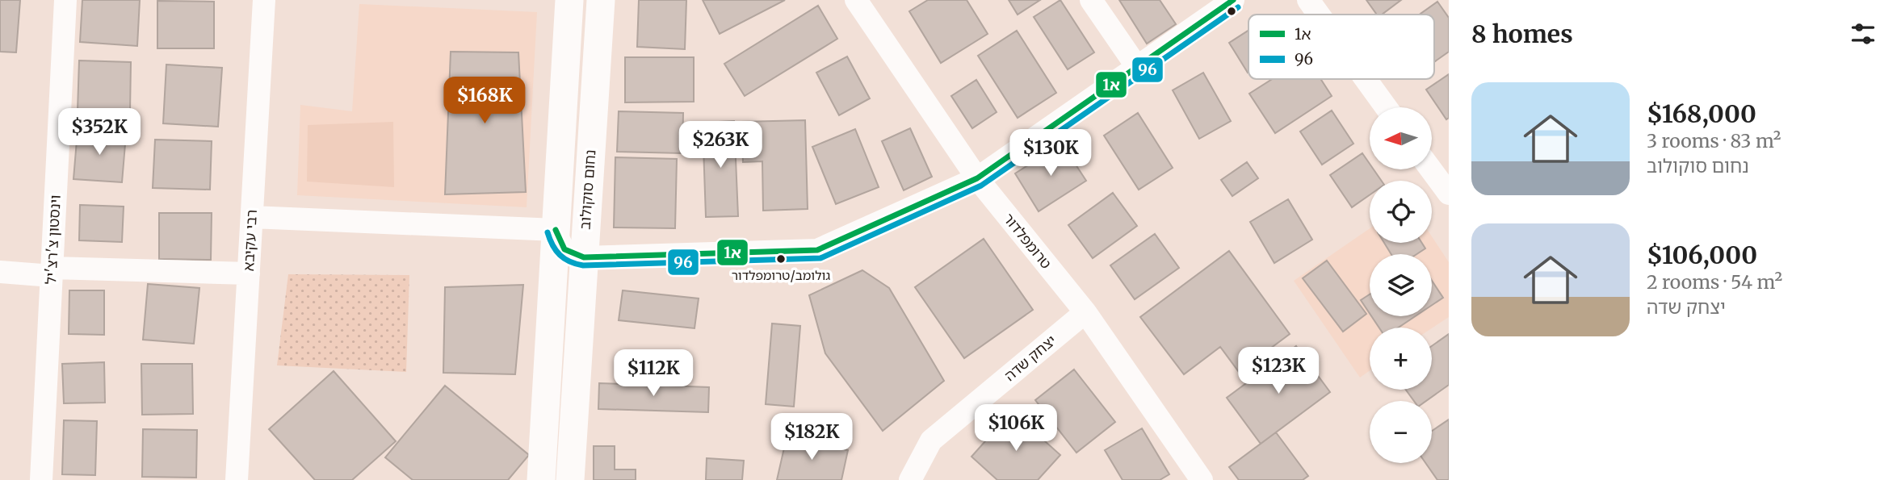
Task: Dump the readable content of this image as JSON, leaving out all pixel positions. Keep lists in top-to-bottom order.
{
  "streets": {
    "main road": ["נחום סוקולוב"],
    "street": [
      "וינסטון צ'רצ'יל",
      "רבי עקיבא",
      "טרומפלדור",
      "יצחק שדה"
    ]
  },
  "crossings": [
    ["טרומפלדור", "יצחק שדה"]
  ],
  "places": ["גולומב/טרומפלדור"],
  "lines": ["transit line 1א", "transit line 96"],
  "legend": ["1א", "96"],
  "north": "left",
  "page": {
    "heading": "8 homes",
    "list": [
      {
        "name": "$168,000",
        "note": "3 rooms · 83 m² · נחום סוקולוב"
      },
      {
        "name": "$106,000",
        "note": "2 rooms · 54 m² · יצחק שדה"
      }
    ],
    "price": [
      "$168K",
      "$352K",
      "$263K",
      "$130K",
      "$123K",
      "$112K",
      "$106K",
      "$182K"
    ],
    "map_buttons": ["+", "−"]
  }
}
